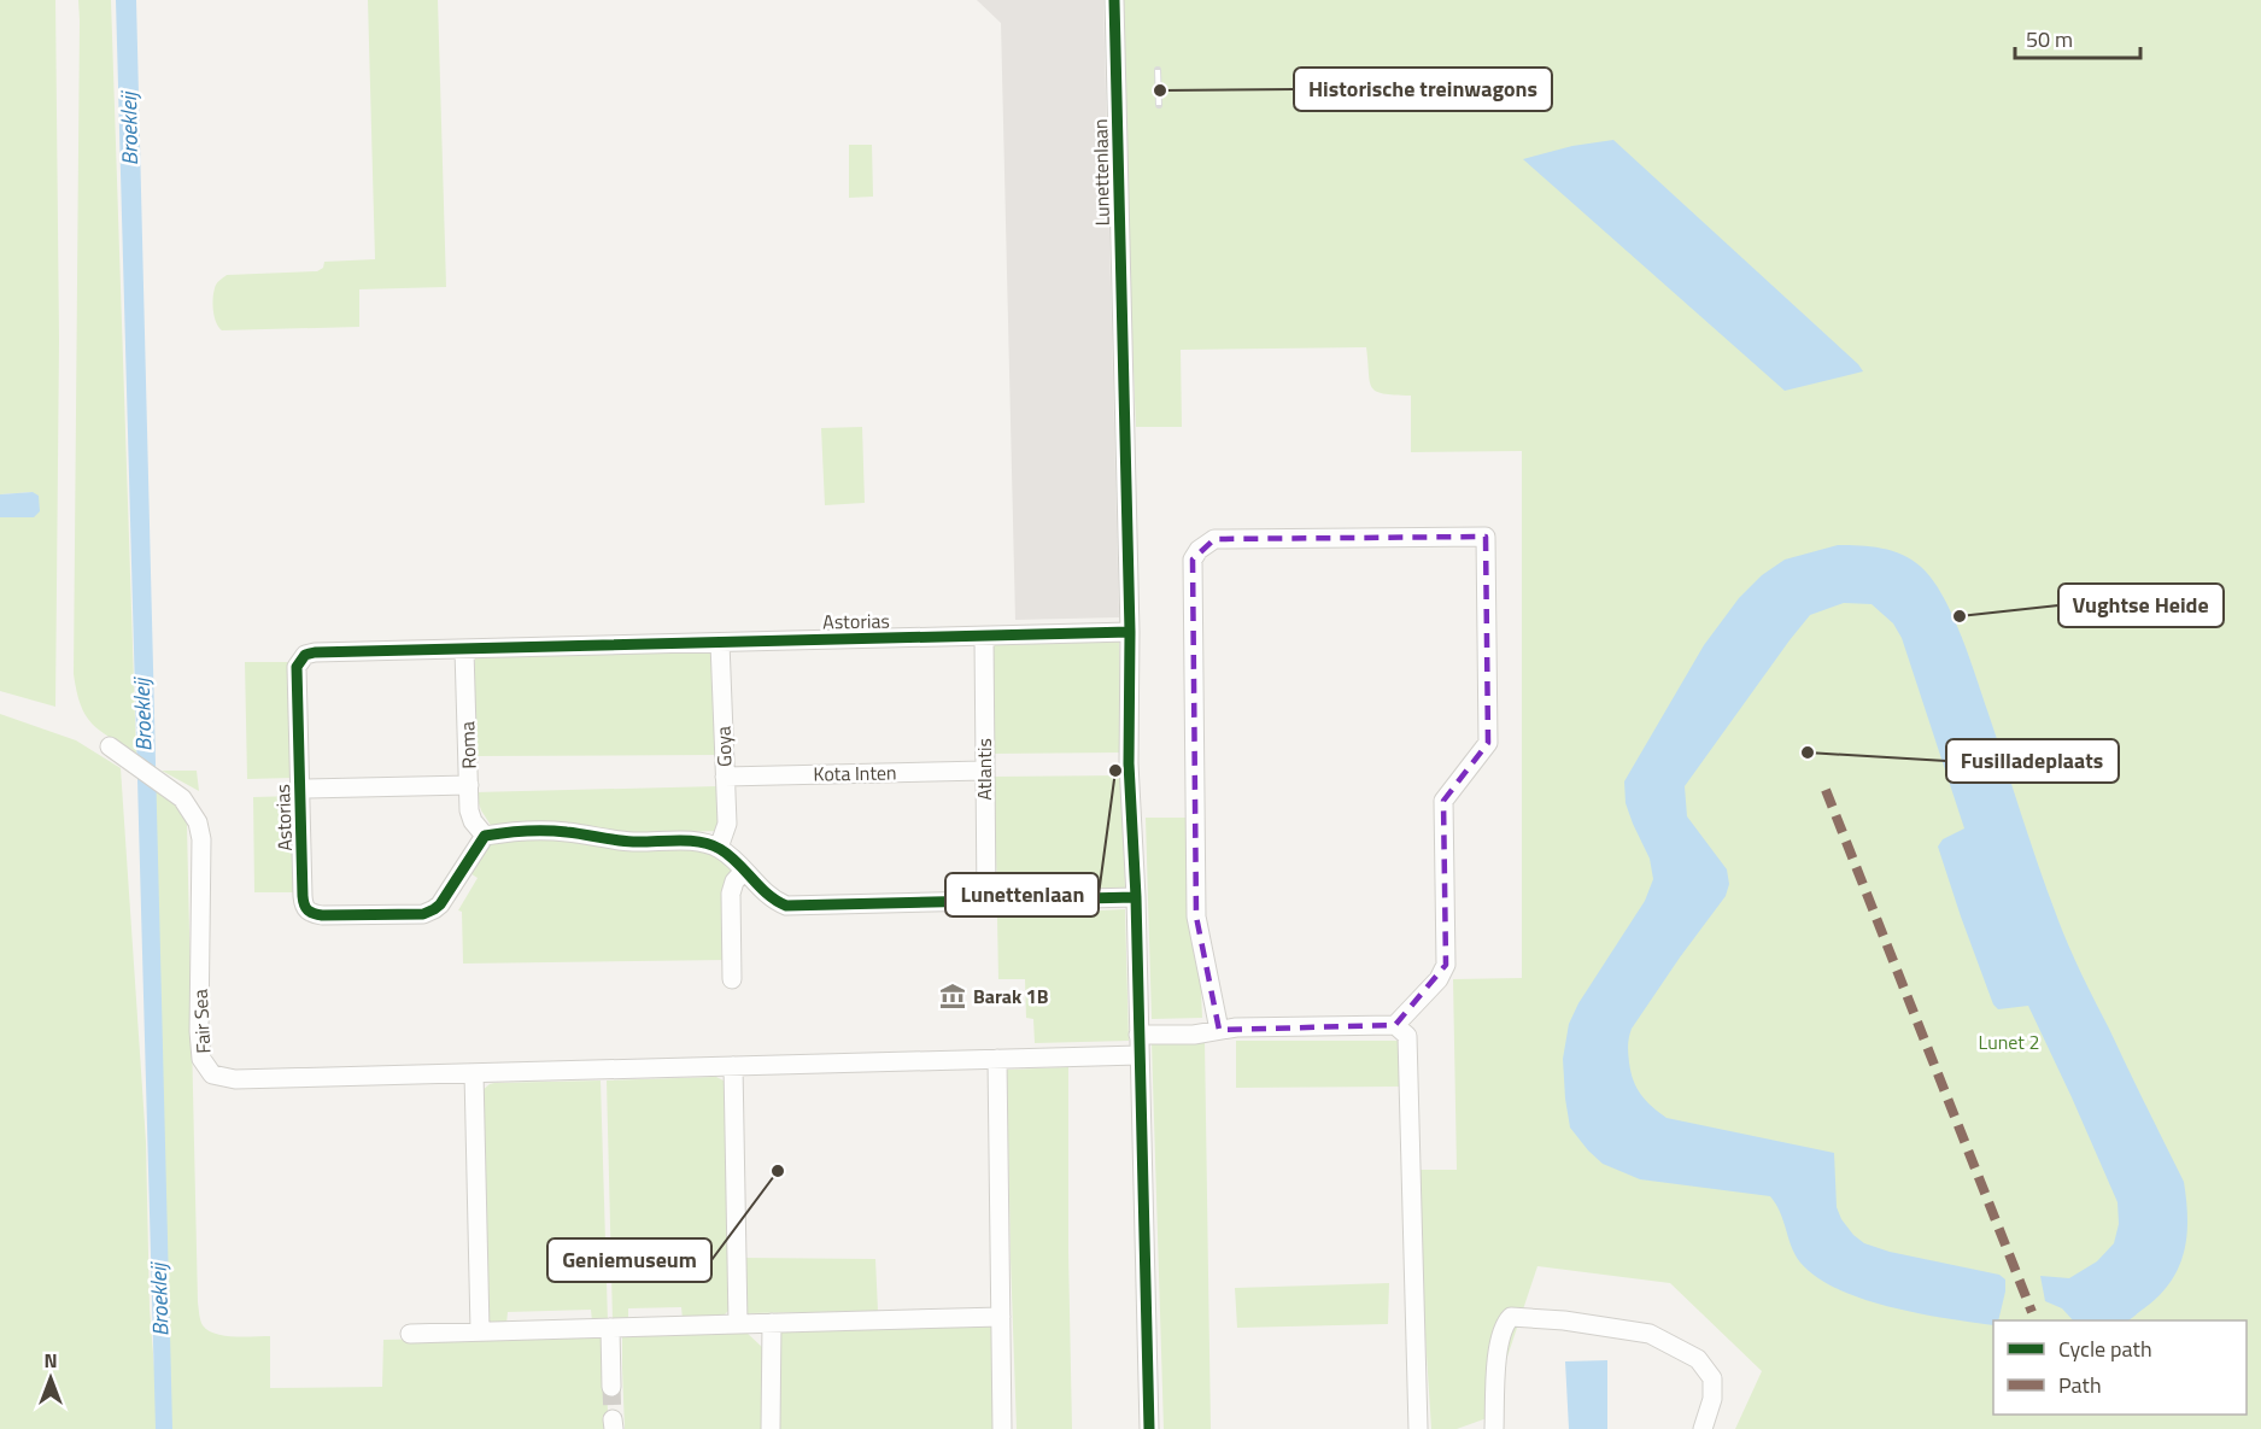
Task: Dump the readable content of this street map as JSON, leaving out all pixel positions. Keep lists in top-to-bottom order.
{
  "streets": {
    "street": [
      "Lunettenlaan",
      "Astorias",
      "Roma",
      "Goya",
      "Atlantis",
      "Kota Inten",
      "Fair Sea"
    ]
  },
  "crossings": [
    ["Lunettenlaan", "Astorias"],
    ["Astorias", "Roma"],
    ["Astorias", "Goya"],
    ["Astorias", "Atlantis"],
    ["Goya", "Kota Inten"],
    ["Atlantis", "Kota Inten"]
  ],
  "water": ["Broekleij"],
  "parks": ["Lunet 2"],
  "places": {
    "other": [
      "Historische treinwagons",
      "Vughtse Heide",
      "Fusilladeplaats",
      "Lunettenlaan",
      "Geniemuseum"
    ],
    "museum": ["Barak 1B"]
  },
  "legend": ["Cycle path", "Path"],
  "scale_bar": "50 m",
  "north": "top"
}
